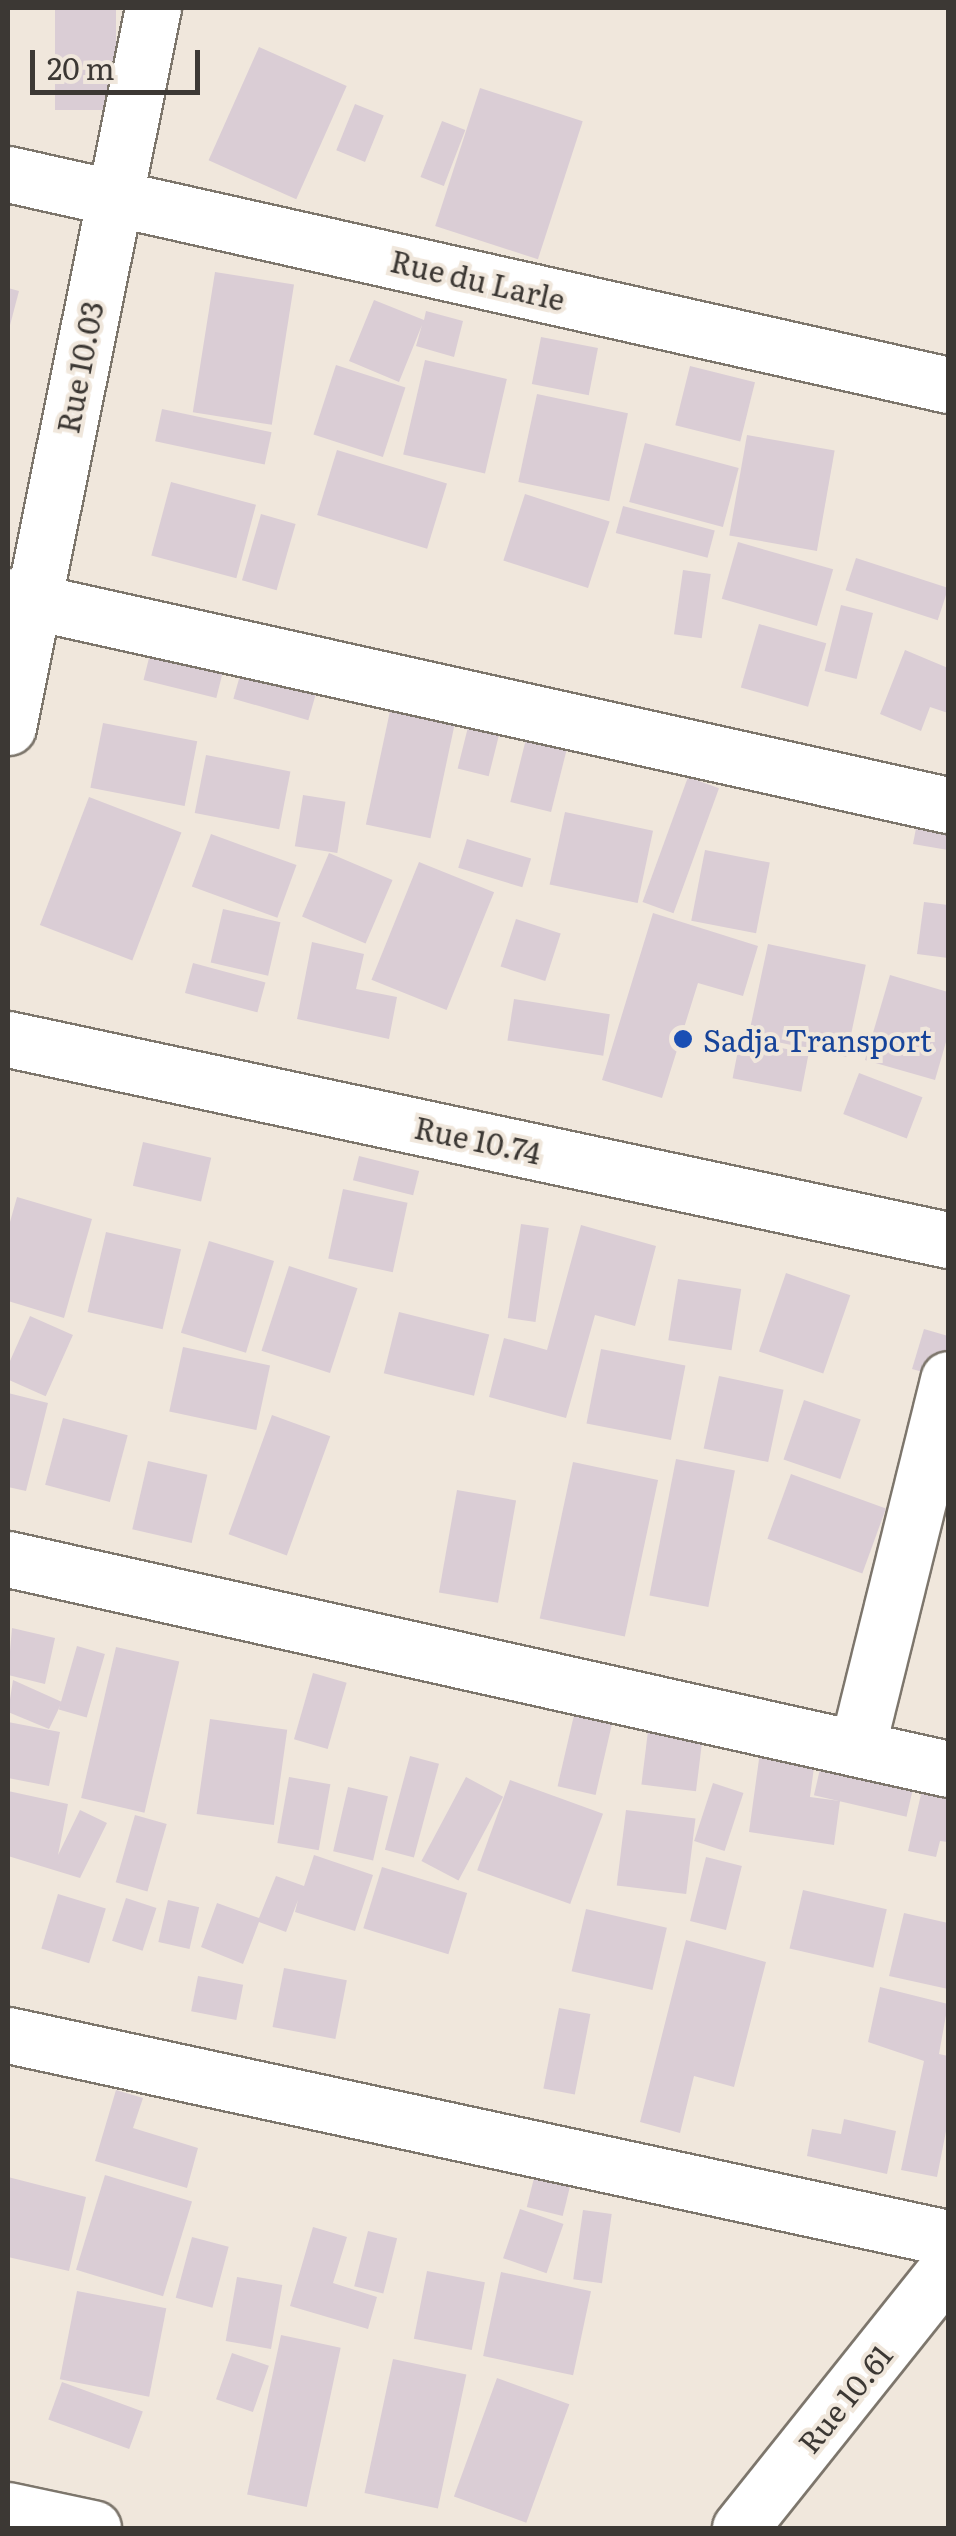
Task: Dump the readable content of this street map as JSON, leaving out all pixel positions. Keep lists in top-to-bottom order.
{
  "streets": {
    "street": [
      "Rue du Larle",
      "Rue 10.03",
      "Rue 10.74",
      "Rue 10.61"
    ]
  },
  "crossings": [
    ["Rue du Larle", "Rue 10.03"]
  ],
  "places": ["Sadja Transport"],
  "scale_bar": "20 m"
}
